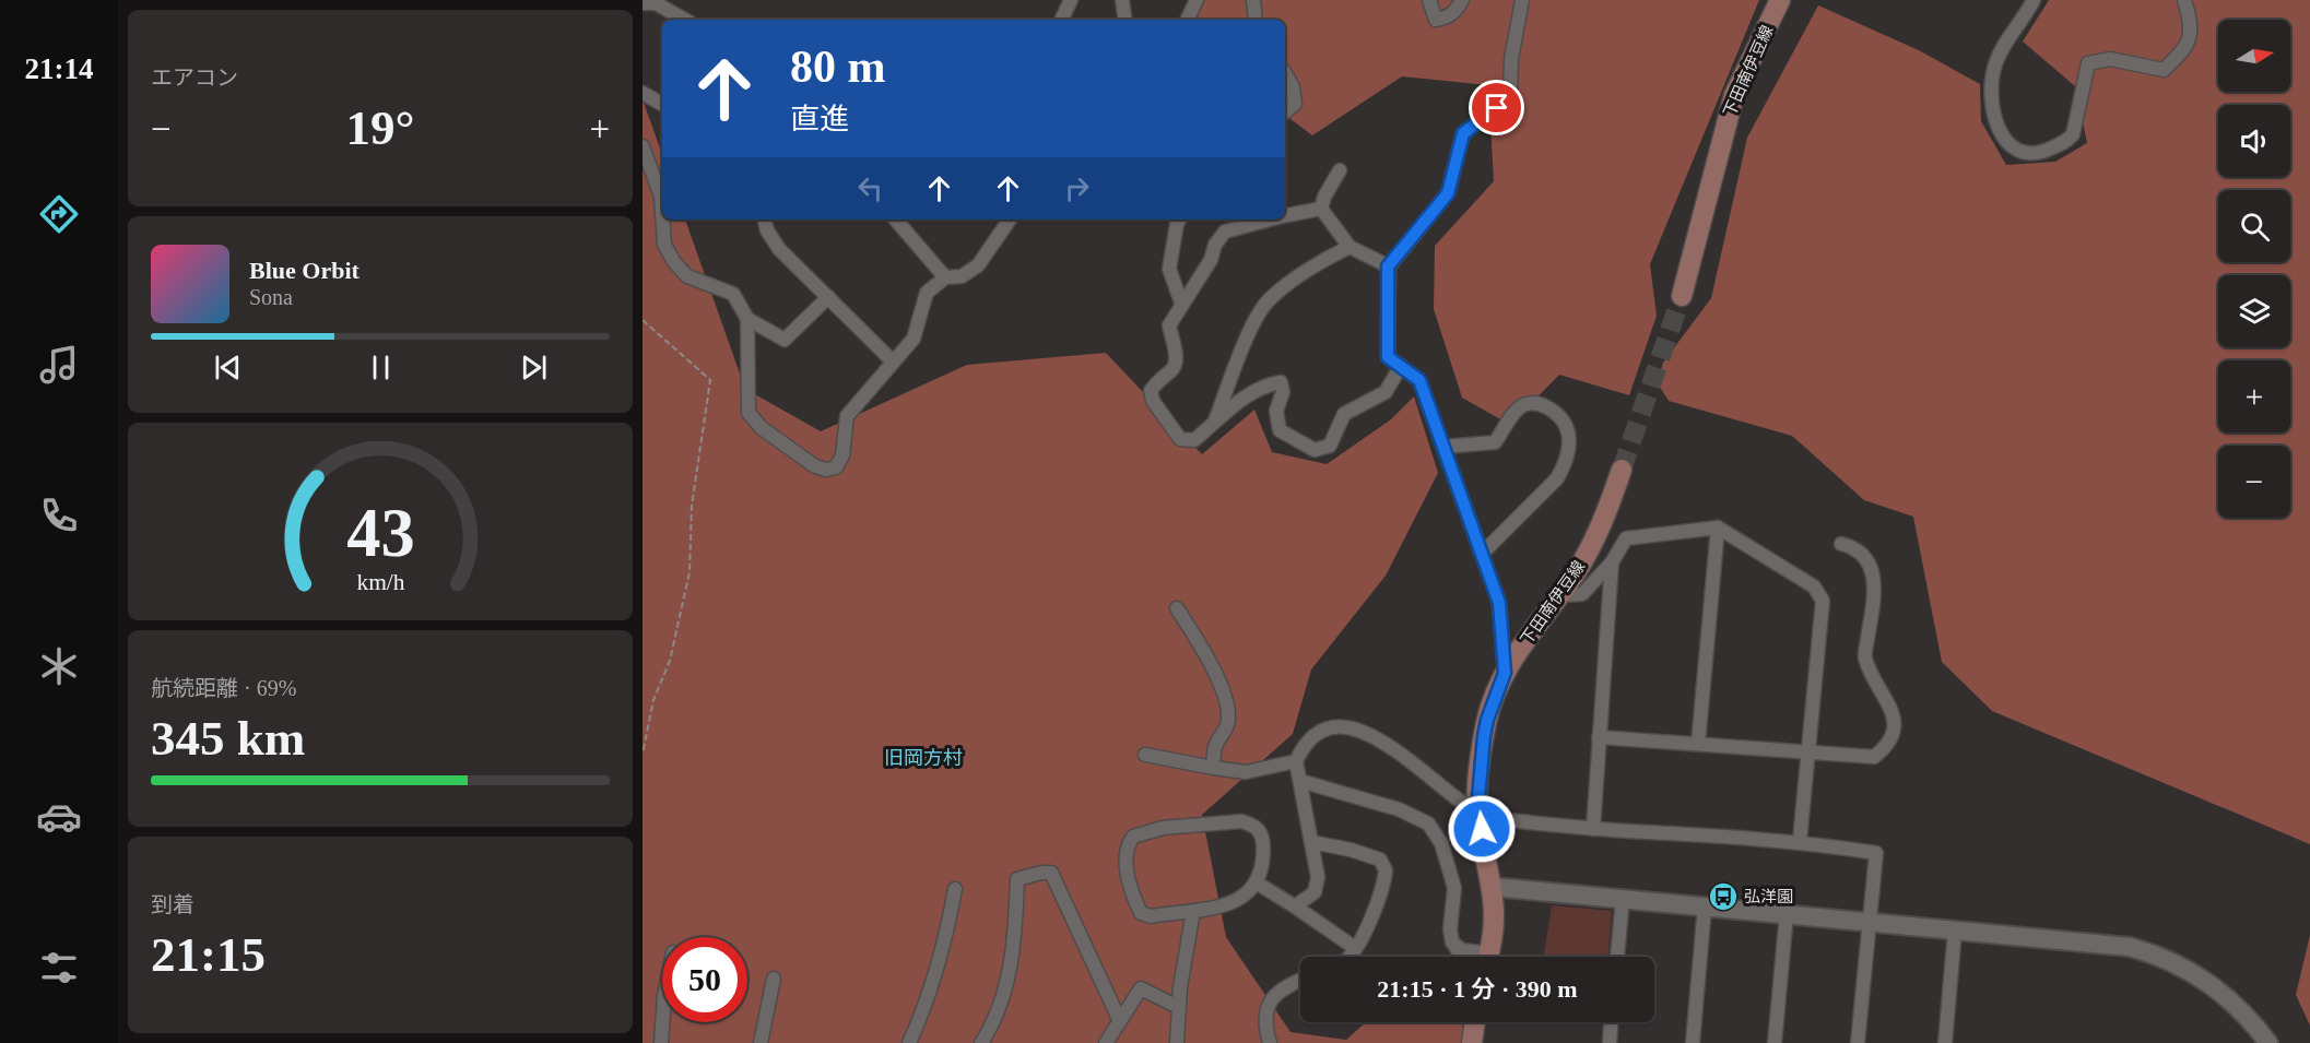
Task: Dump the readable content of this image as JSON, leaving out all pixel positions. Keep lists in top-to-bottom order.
{
  "streets": {
    "main road": ["下田南伊豆線"]
  },
  "districts": ["旧岡方村"],
  "places": {
    "bus stop": ["弘洋園"]
  },
  "north": "right",
  "page": {
    "tabs": "21:14",
    "tile": [
      "エアコン",
      ["航続距離 · 69%", "345 km"],
      ["到着", "21:15"]
    ],
    "map_buttons": ["+", "−"],
    "turn": ["80 m", "直進"],
    "heat": ["−", "19°", "+"],
    "song": ["Blue Orbit", "Sona"],
    "limit": "50",
    "trip": "21:15 · 1 分 · 390 m",
    "gauge": ["43", "km/h"]
  }
}
